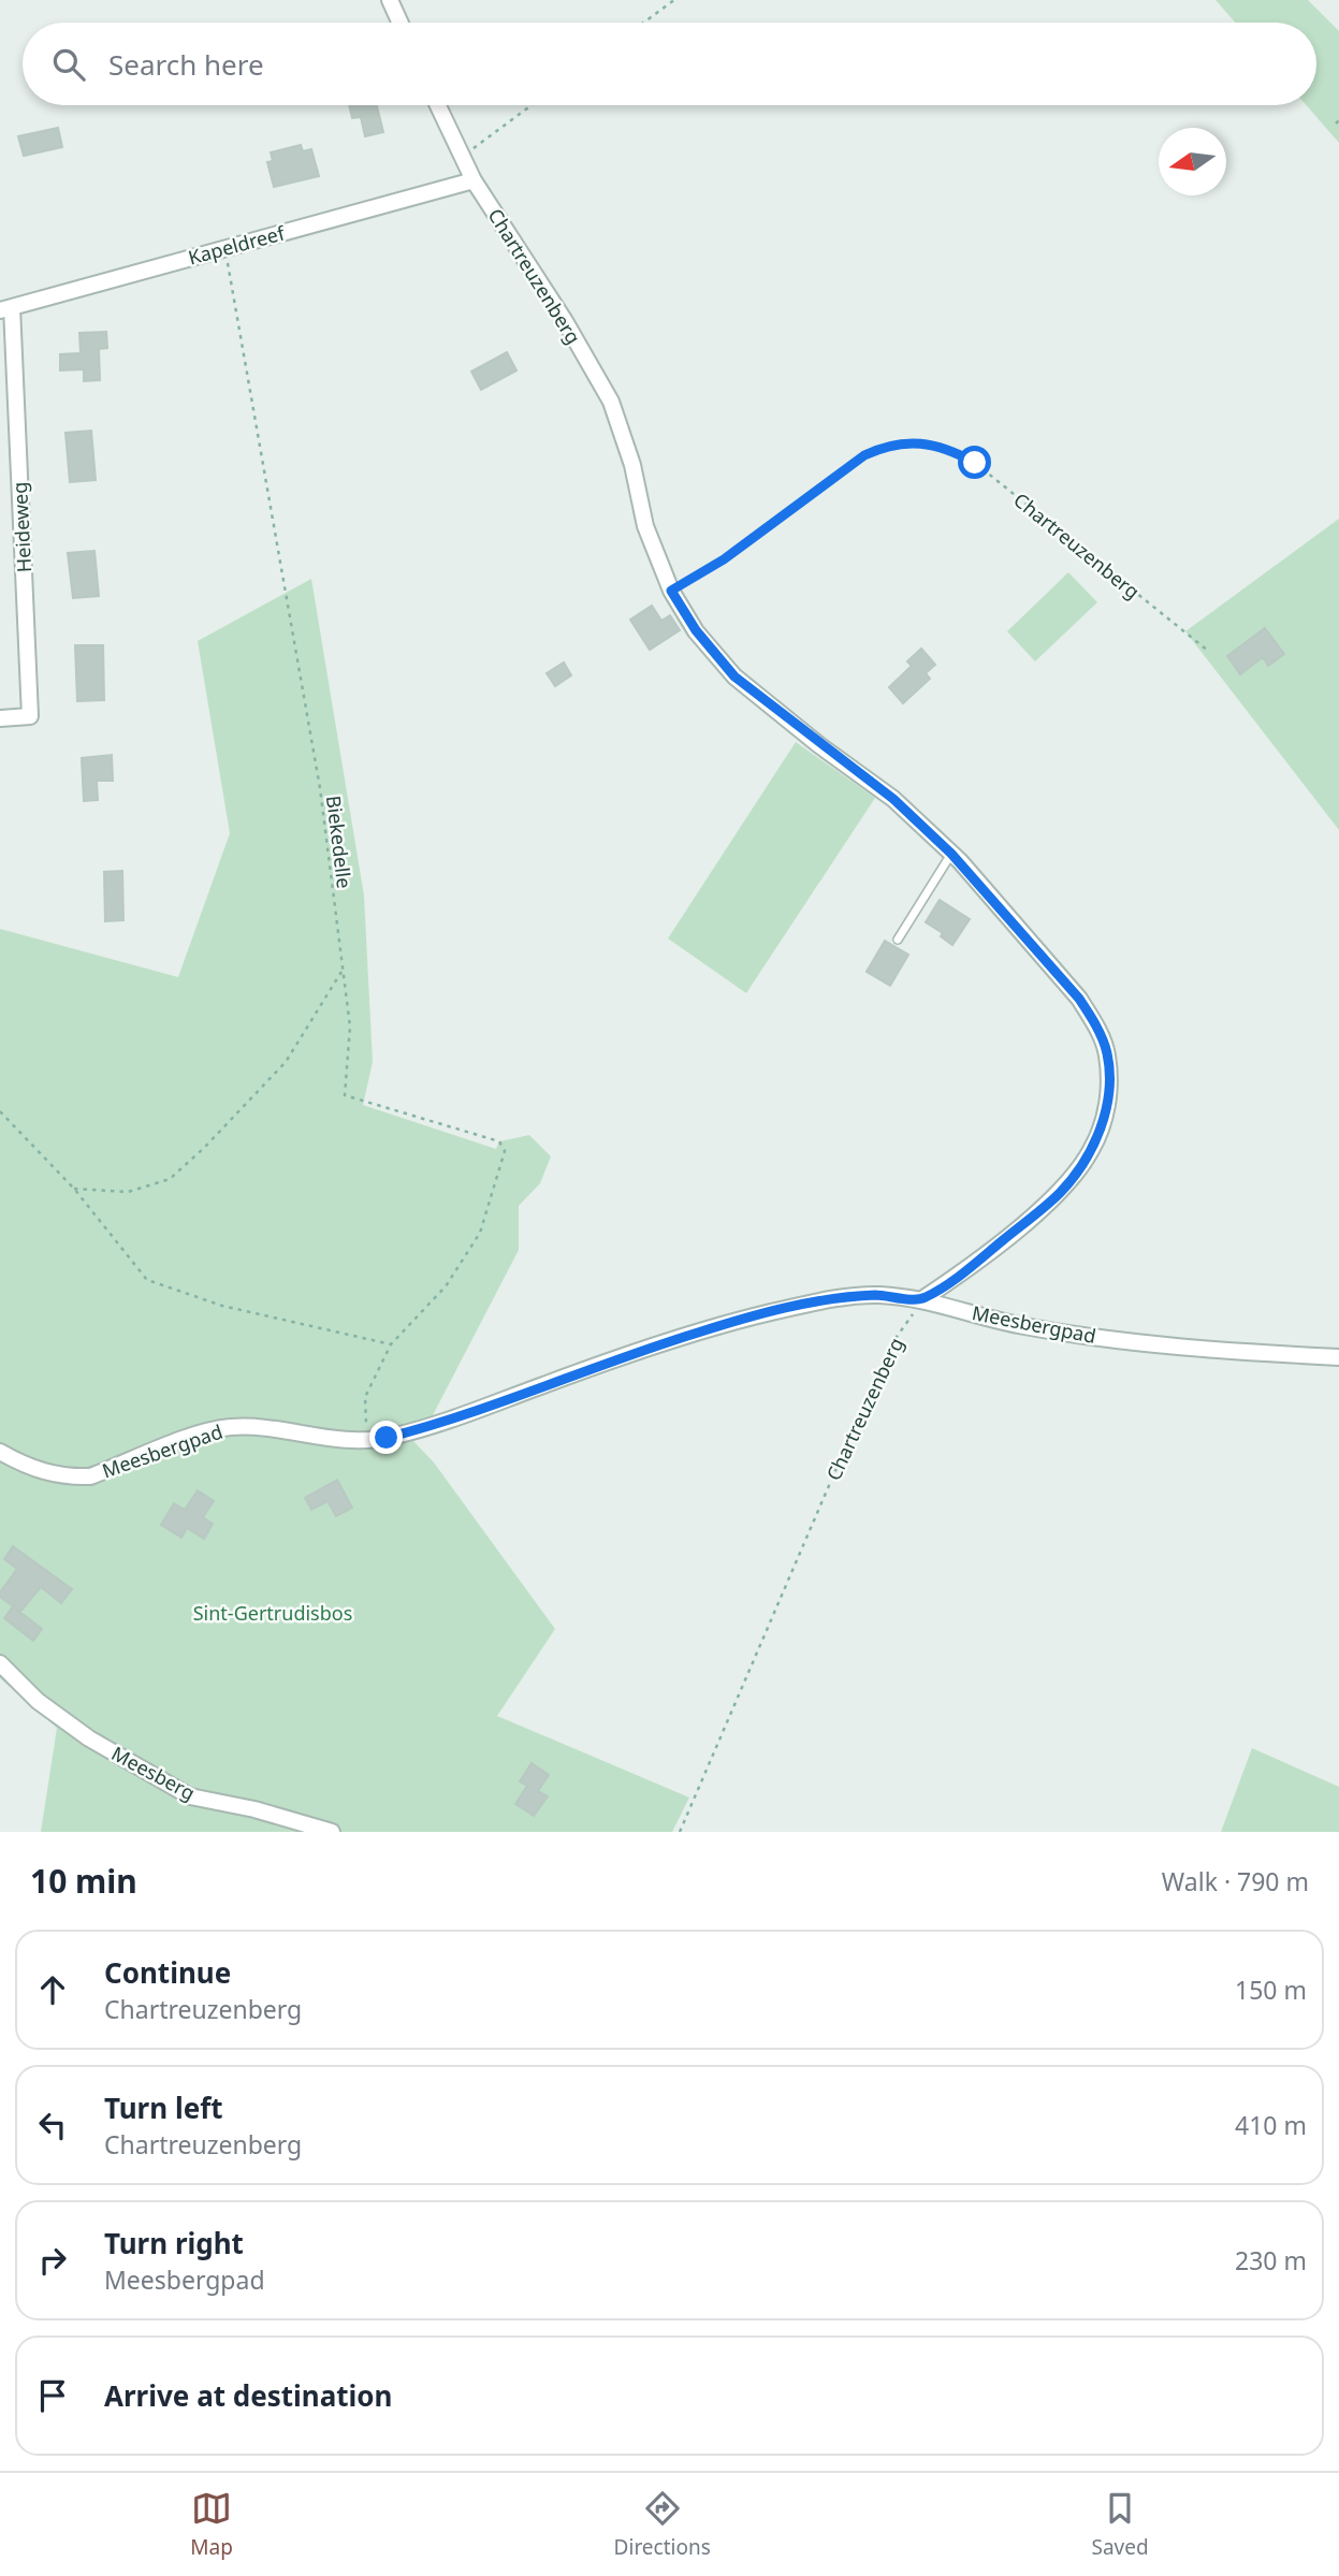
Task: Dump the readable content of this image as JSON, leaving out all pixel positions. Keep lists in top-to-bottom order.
{
  "streets": {
    "street": [
      "Kapeldreef",
      "Chartreuzenberg",
      "Heideweg",
      "Meesbergpad",
      "Meesberg"
    ],
    "path": ["Biekedelle"]
  },
  "crossings": [
    ["Kapeldreef", "Chartreuzenberg"],
    ["Kapeldreef", "Heideweg"],
    ["Kapeldreef", "Biekedelle"],
    ["Chartreuzenberg", "Meesbergpad"]
  ],
  "parks": ["Sint-Gertrudisbos"],
  "north": "left",
  "page": {
    "search": "Search here",
    "heading": ["10 min", "Walk · 790 m"],
    "list": [
      ["Continue", "Chartreuzenberg", "150 m"],
      ["Turn left", "Chartreuzenberg", "410 m"],
      ["Turn right", "Meesbergpad", "230 m"],
      "Arrive at destination"
    ],
    "nav": ["Map", "Directions", "Saved"]
  }
}
